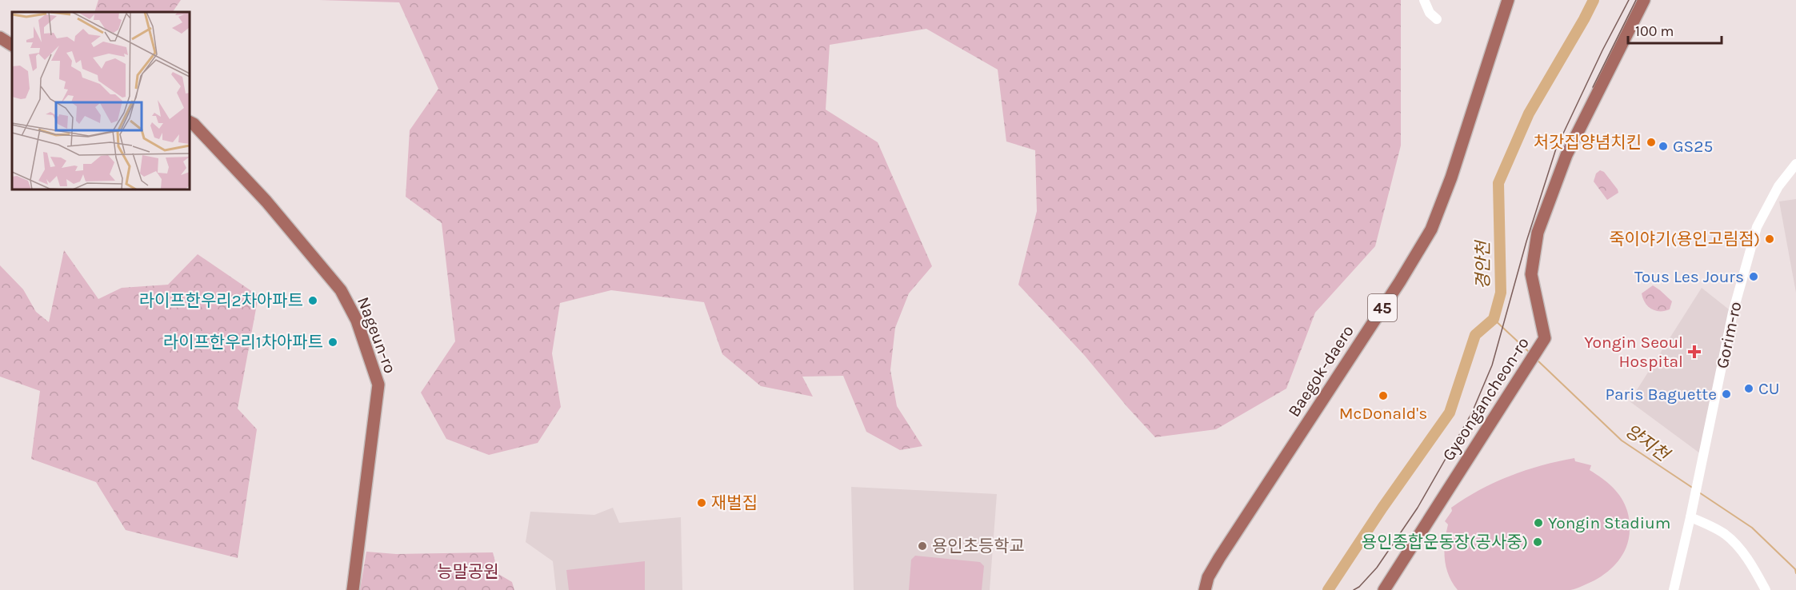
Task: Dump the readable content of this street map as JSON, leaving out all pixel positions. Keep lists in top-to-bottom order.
{
  "streets": {
    "main road": [
      "45",
      "Nageun-ro",
      "Baegok-daero",
      "Gyeongancheon-ro"
    ],
    "street": ["Gorim-ro"]
  },
  "water": ["경안천", "양지천"],
  "parks": ["능말공원"],
  "places": {
    "other": [
      "처갓집양념치킨",
      "GS25",
      "죽이야기(용인고림점)",
      "Tous Les Jours",
      "라이프한우리2차아파트",
      "라이프한우리1차아파트",
      "CU",
      "Paris Baguette",
      "McDonald's",
      "재벌집",
      "Yongin Stadium",
      "용인종합운동장(공사중)",
      "용인초등학교"
    ],
    "health": ["Yongin Seoul Hospital"]
  },
  "scale_bar": "100 m"
}
